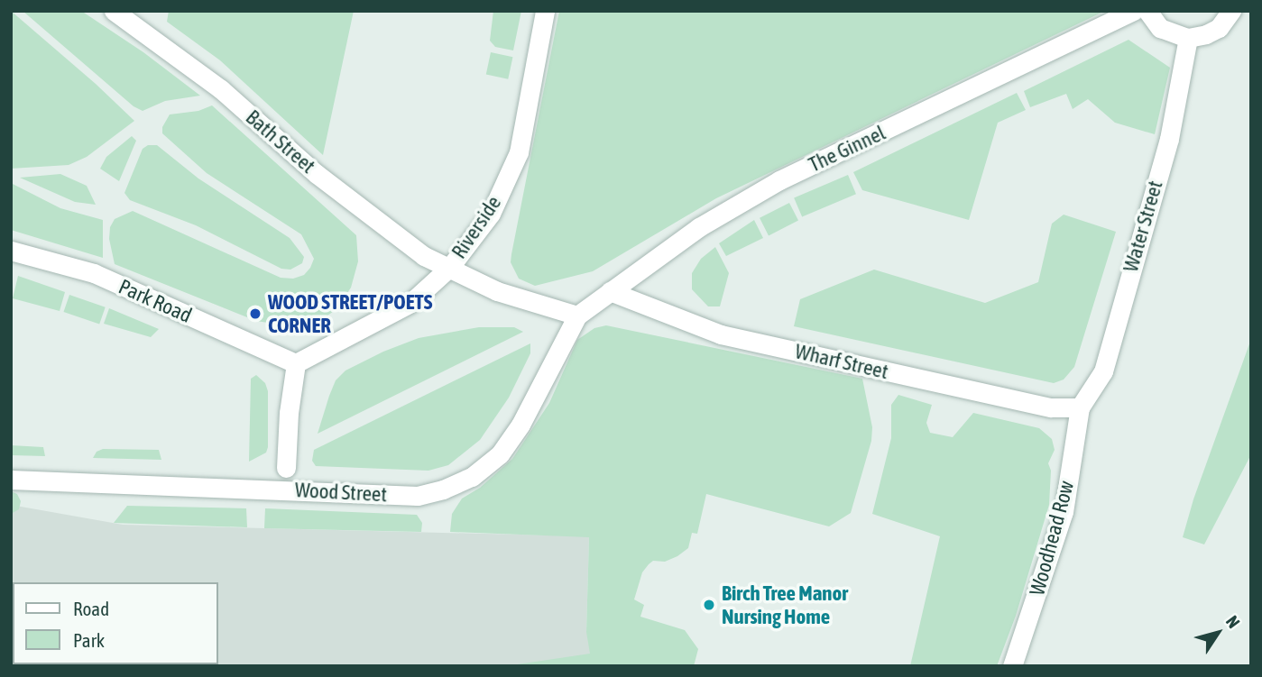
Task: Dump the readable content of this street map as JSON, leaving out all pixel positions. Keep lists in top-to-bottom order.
{
  "streets": {
    "street": [
      "Bath Street",
      "The Ginnel",
      "Water Street",
      "Riverside",
      "Park Road",
      "Wharf Street",
      "Wood Street",
      "Woodhead Row"
    ]
  },
  "crossings": [
    ["Bath Street", "Riverside"],
    ["The Ginnel", "Wharf Street"],
    ["The Ginnel", "Wood Street"],
    ["Water Street", "Wharf Street"],
    ["Water Street", "Woodhead Row"],
    ["Riverside", "Park Road"],
    ["Wharf Street", "Woodhead Row"]
  ],
  "places": ["WOOD STREET/POETS CORNER", "Birch Tree Manor Nursing Home"],
  "legend": ["Road", "Park"],
  "north": "top right"
}
